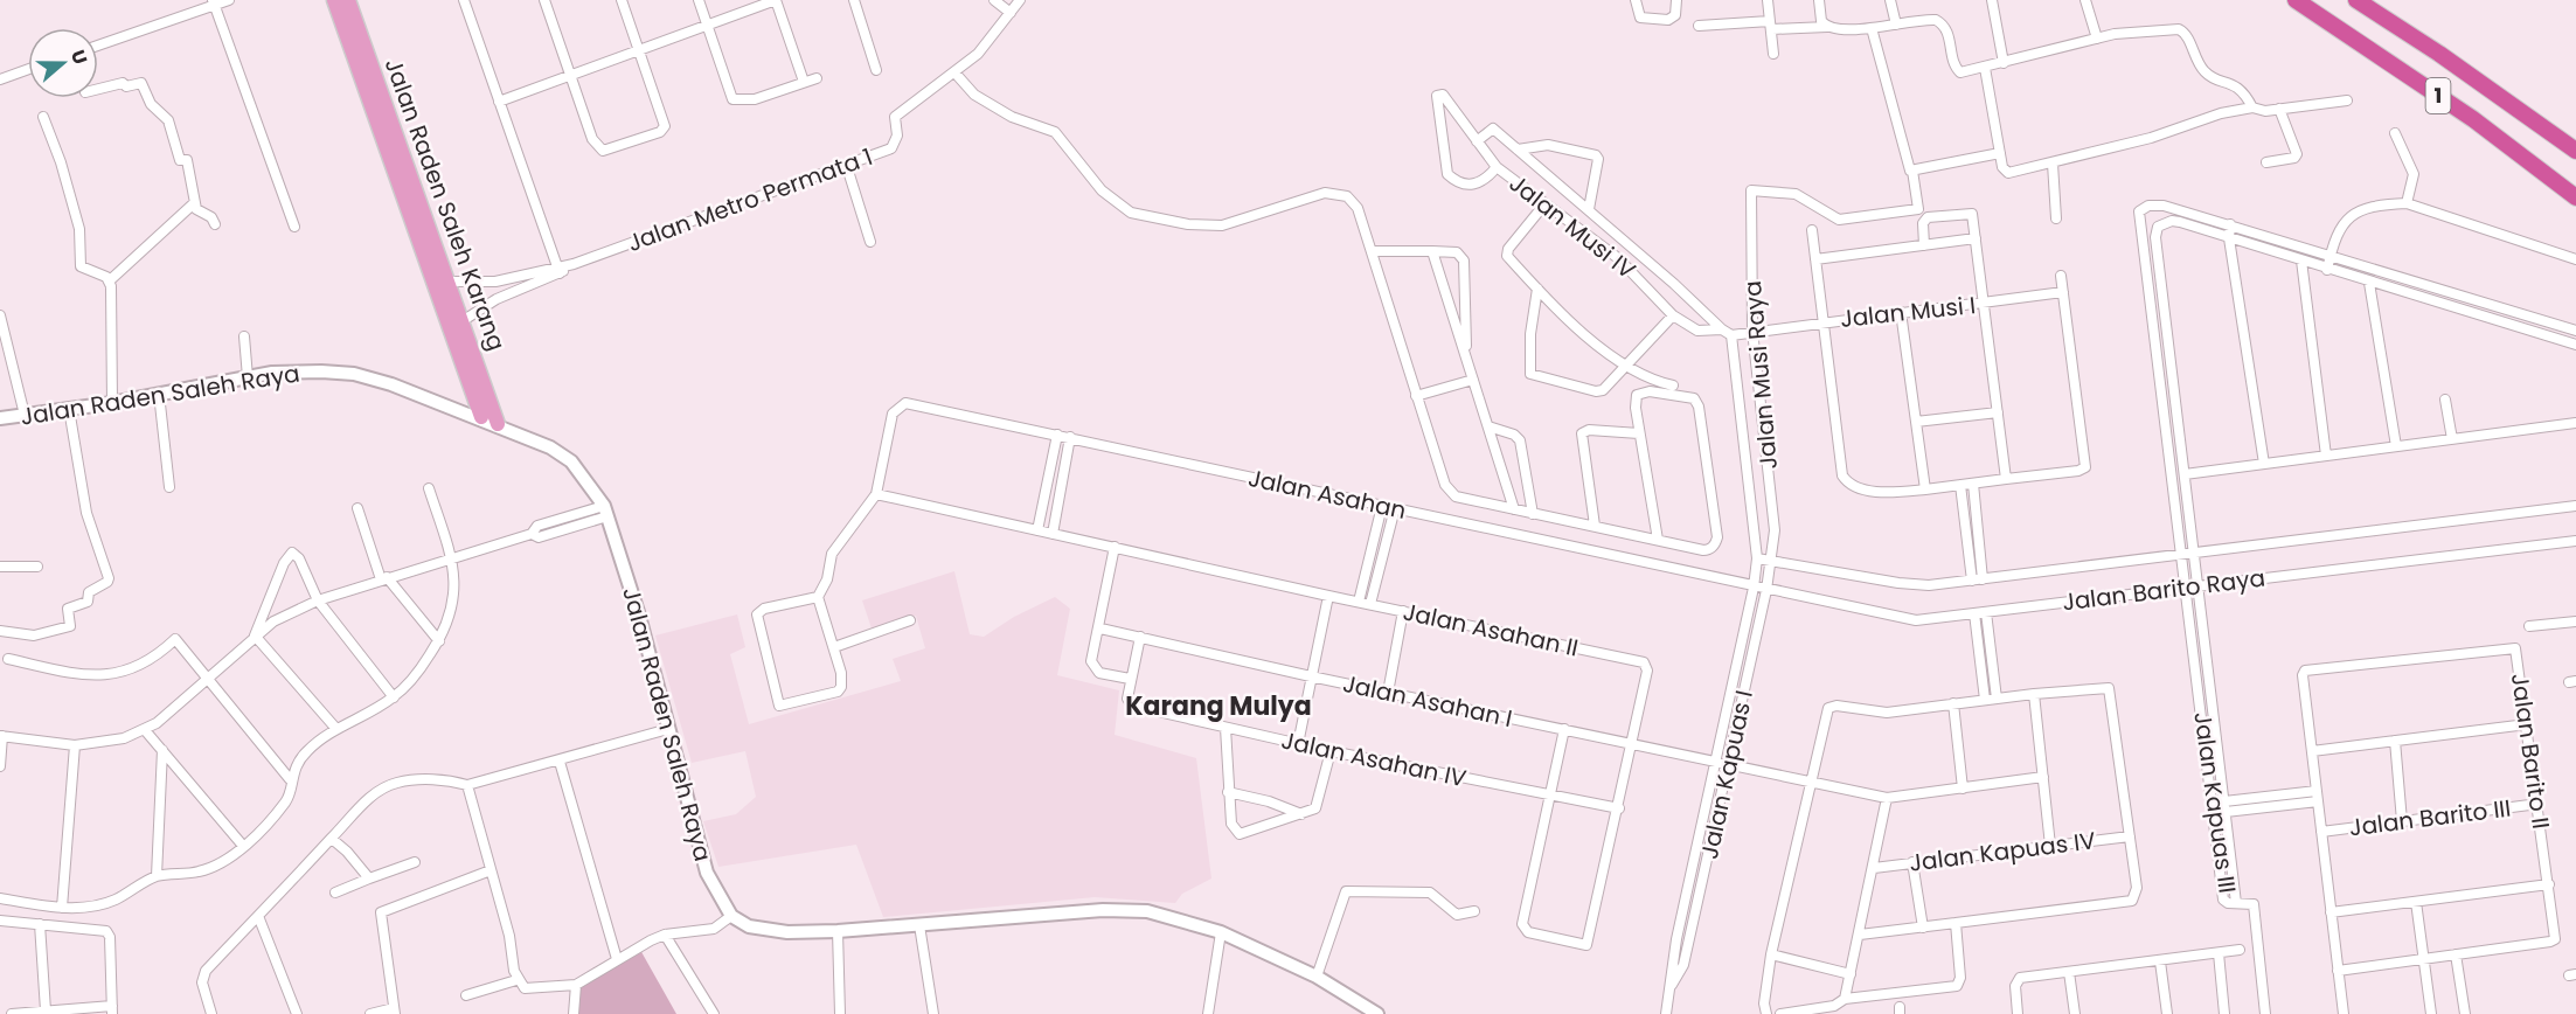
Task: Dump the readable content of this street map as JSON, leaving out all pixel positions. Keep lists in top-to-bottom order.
{
  "streets": {
    "highway": ["1"],
    "main road": ["Jalan Raden Saleh Karang", "Jalan Raden Saleh Raya"],
    "street": [
      "Jalan Metro Permata 1",
      "Jalan Musi IV",
      "Jalan Musi I",
      "Jalan Musi Raya",
      "Jalan Asahan",
      "Jalan Barito Raya",
      "Jalan Asahan II",
      "Jalan Asahan I",
      "Jalan Barito II",
      "Jalan Asahan IV",
      "Jalan Kapuas I",
      "Jalan Kapuas III",
      "Jalan Barito III",
      "Jalan Kapuas IV"
    ]
  },
  "crossings": [
    ["Jalan Metro Permata 1", "Jalan Raden Saleh Karang"],
    ["Jalan Raden Saleh Karang", "Jalan Raden Saleh Raya"],
    ["Jalan Musi IV", "Jalan Musi Raya"],
    ["Jalan Musi I", "Jalan Musi Raya"],
    ["Jalan Musi Raya", "Jalan Barito Raya"],
    ["Jalan Musi Raya", "Jalan Kapuas I"],
    ["Jalan Asahan", "Jalan Barito Raya"],
    ["Jalan Asahan", "Jalan Asahan II"],
    ["Jalan Asahan", "Jalan Kapuas I"],
    ["Jalan Barito Raya", "Jalan Kapuas I"],
    ["Jalan Barito Raya", "Jalan Kapuas III"],
    ["Jalan Asahan II", "Jalan Asahan I"],
    ["Jalan Asahan I", "Jalan Kapuas I"],
    ["Jalan Barito II", "Jalan Barito III"]
  ],
  "districts": ["Karang Mulya"],
  "north": "right"
}
